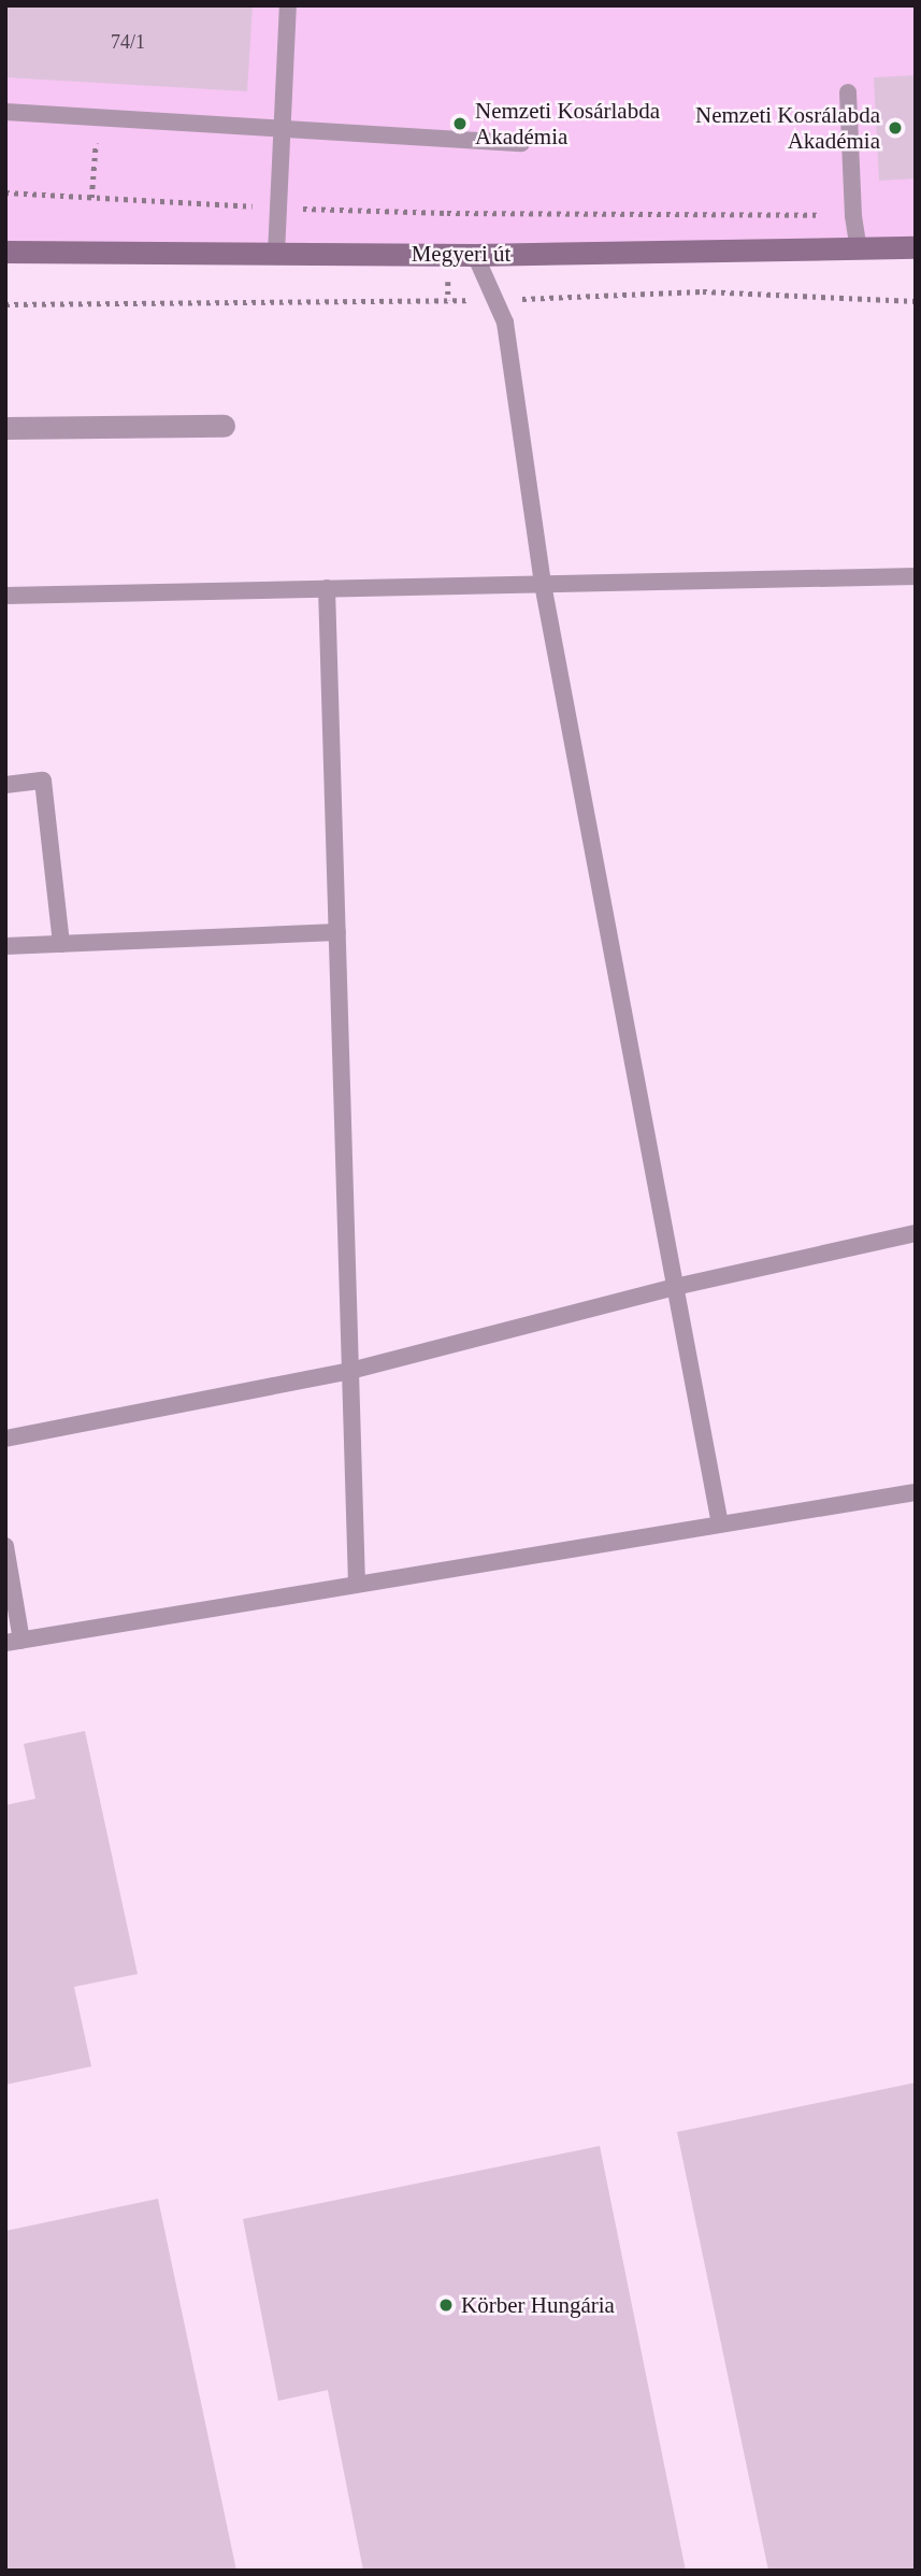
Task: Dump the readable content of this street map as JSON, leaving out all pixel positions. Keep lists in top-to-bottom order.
{
  "streets": {
    "street": ["Megyeri út"]
  },
  "places": ["Nemzeti Kosárlabda Akadémia", "Nemzeti Kosrálabda Akadémia", "Körber Hungária"],
  "house_numbers": ["74/1"]
}
